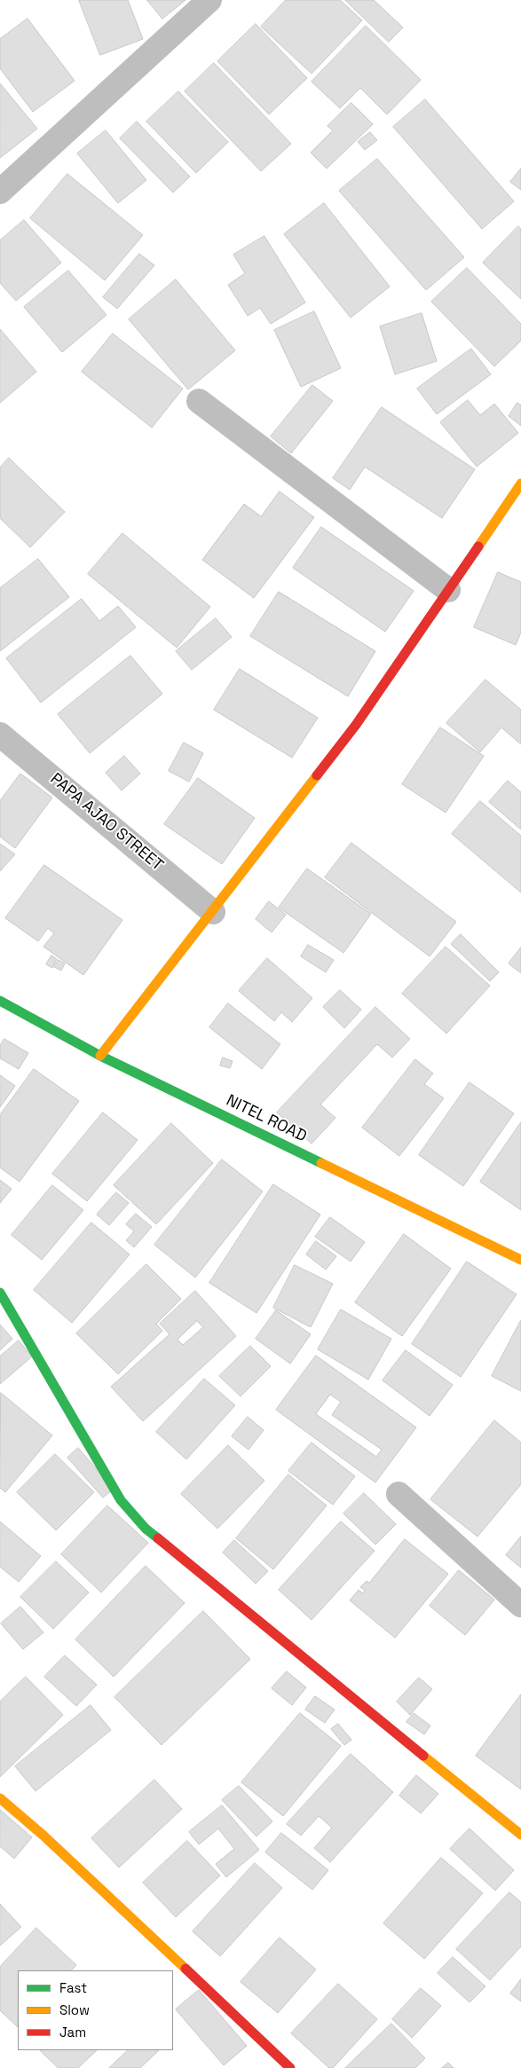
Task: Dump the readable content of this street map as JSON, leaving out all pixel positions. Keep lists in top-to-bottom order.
{
  "streets": {
    "street": ["PAPA AJAO STREET", "NITEL ROAD"]
  },
  "legend": ["Fast", "Slow", "Jam"]
}
